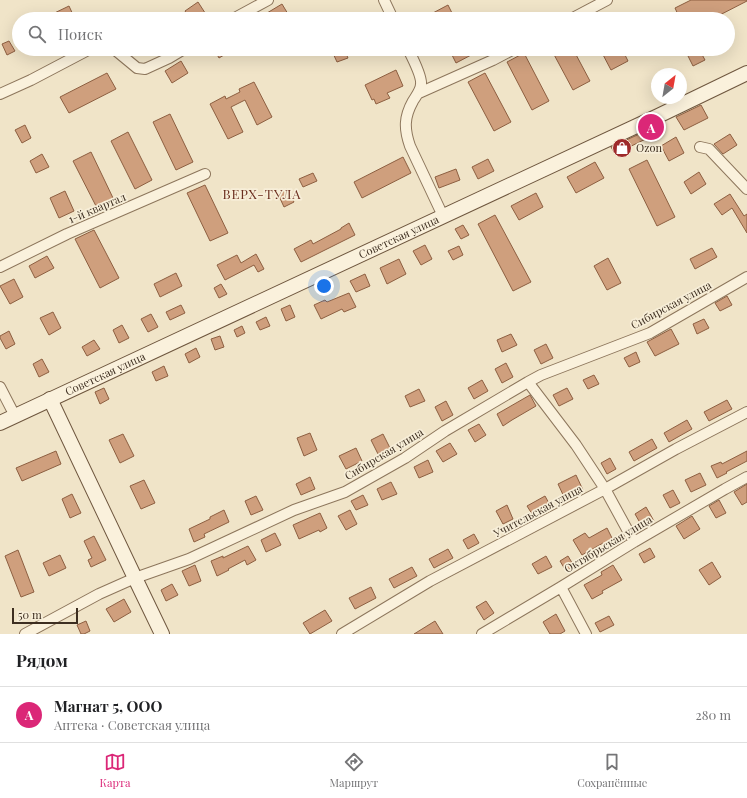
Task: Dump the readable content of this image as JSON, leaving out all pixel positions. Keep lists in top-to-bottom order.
{
  "streets": {
    "main road": ["Советская улица"],
    "street": [
      "1-й квартал",
      "Сибирская улица",
      "Учительская улица",
      "Октябрьская улица"
    ]
  },
  "districts": ["ВЕРХ-ТУЛА"],
  "places": {
    "shop": ["Ozon"]
  },
  "scale_bar": "50 m",
  "north": "top right",
  "page": {
    "search": "Поиск",
    "pins": "A",
    "scale": "50 m",
    "heading": "Рядом",
    "list": [
      {
        "mark": "A",
        "name": "Магнат 5, ООО",
        "note": "Аптека · Советская улица",
        "value": "280 m"
      }
    ],
    "nav": ["Карта", "Маршрут", "Сохранённые"]
  }
}
